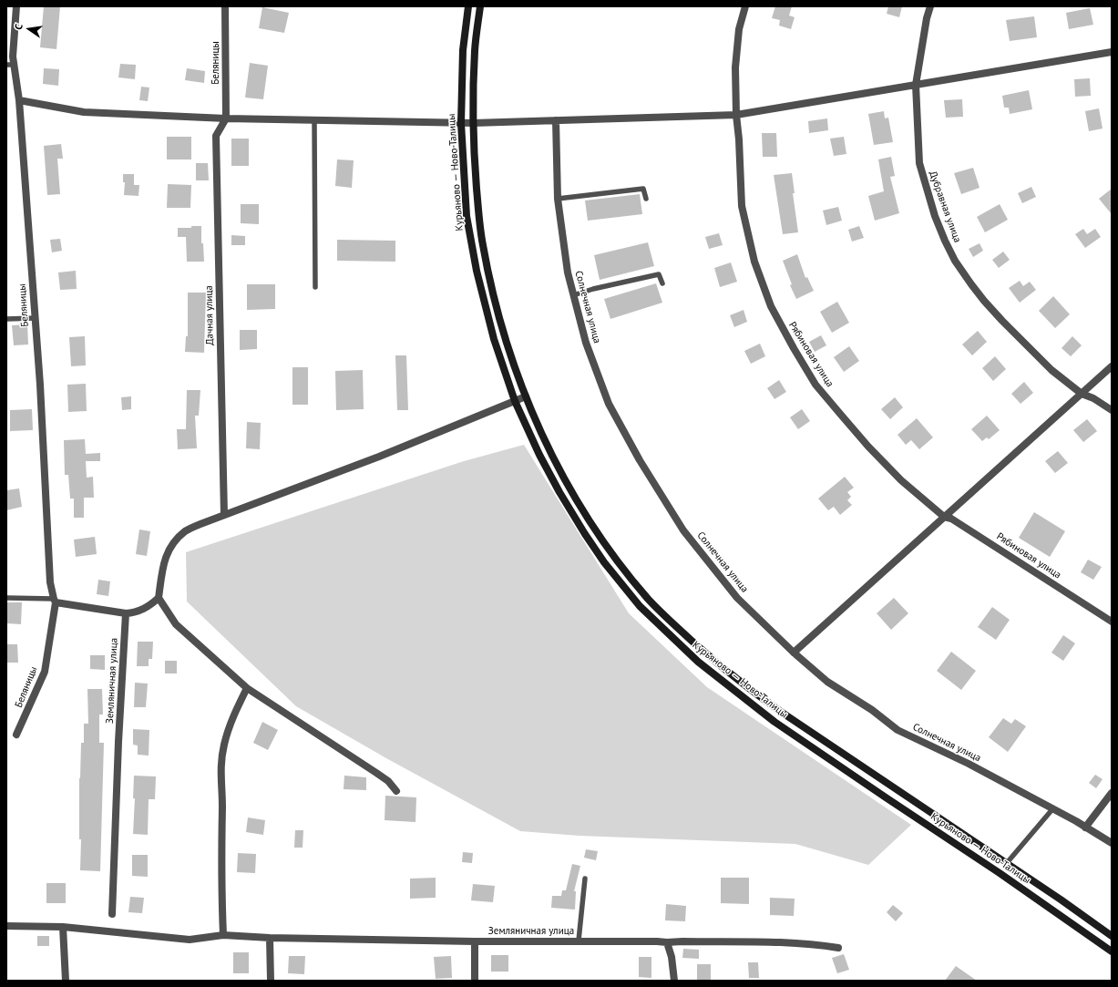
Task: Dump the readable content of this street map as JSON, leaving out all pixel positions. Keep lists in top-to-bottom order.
{
  "streets": {
    "main road": ["Курьяново — Ново-Талицы"],
    "street": [
      "Беляницы",
      "Дубравная улица",
      "Солнечная улица",
      "Дачная улица",
      "Рябиновая улица",
      "Земляничная улица"
    ]
  },
  "crossings": [
    ["Беляницы", "Дачная улица"]
  ],
  "north": "left"
}
